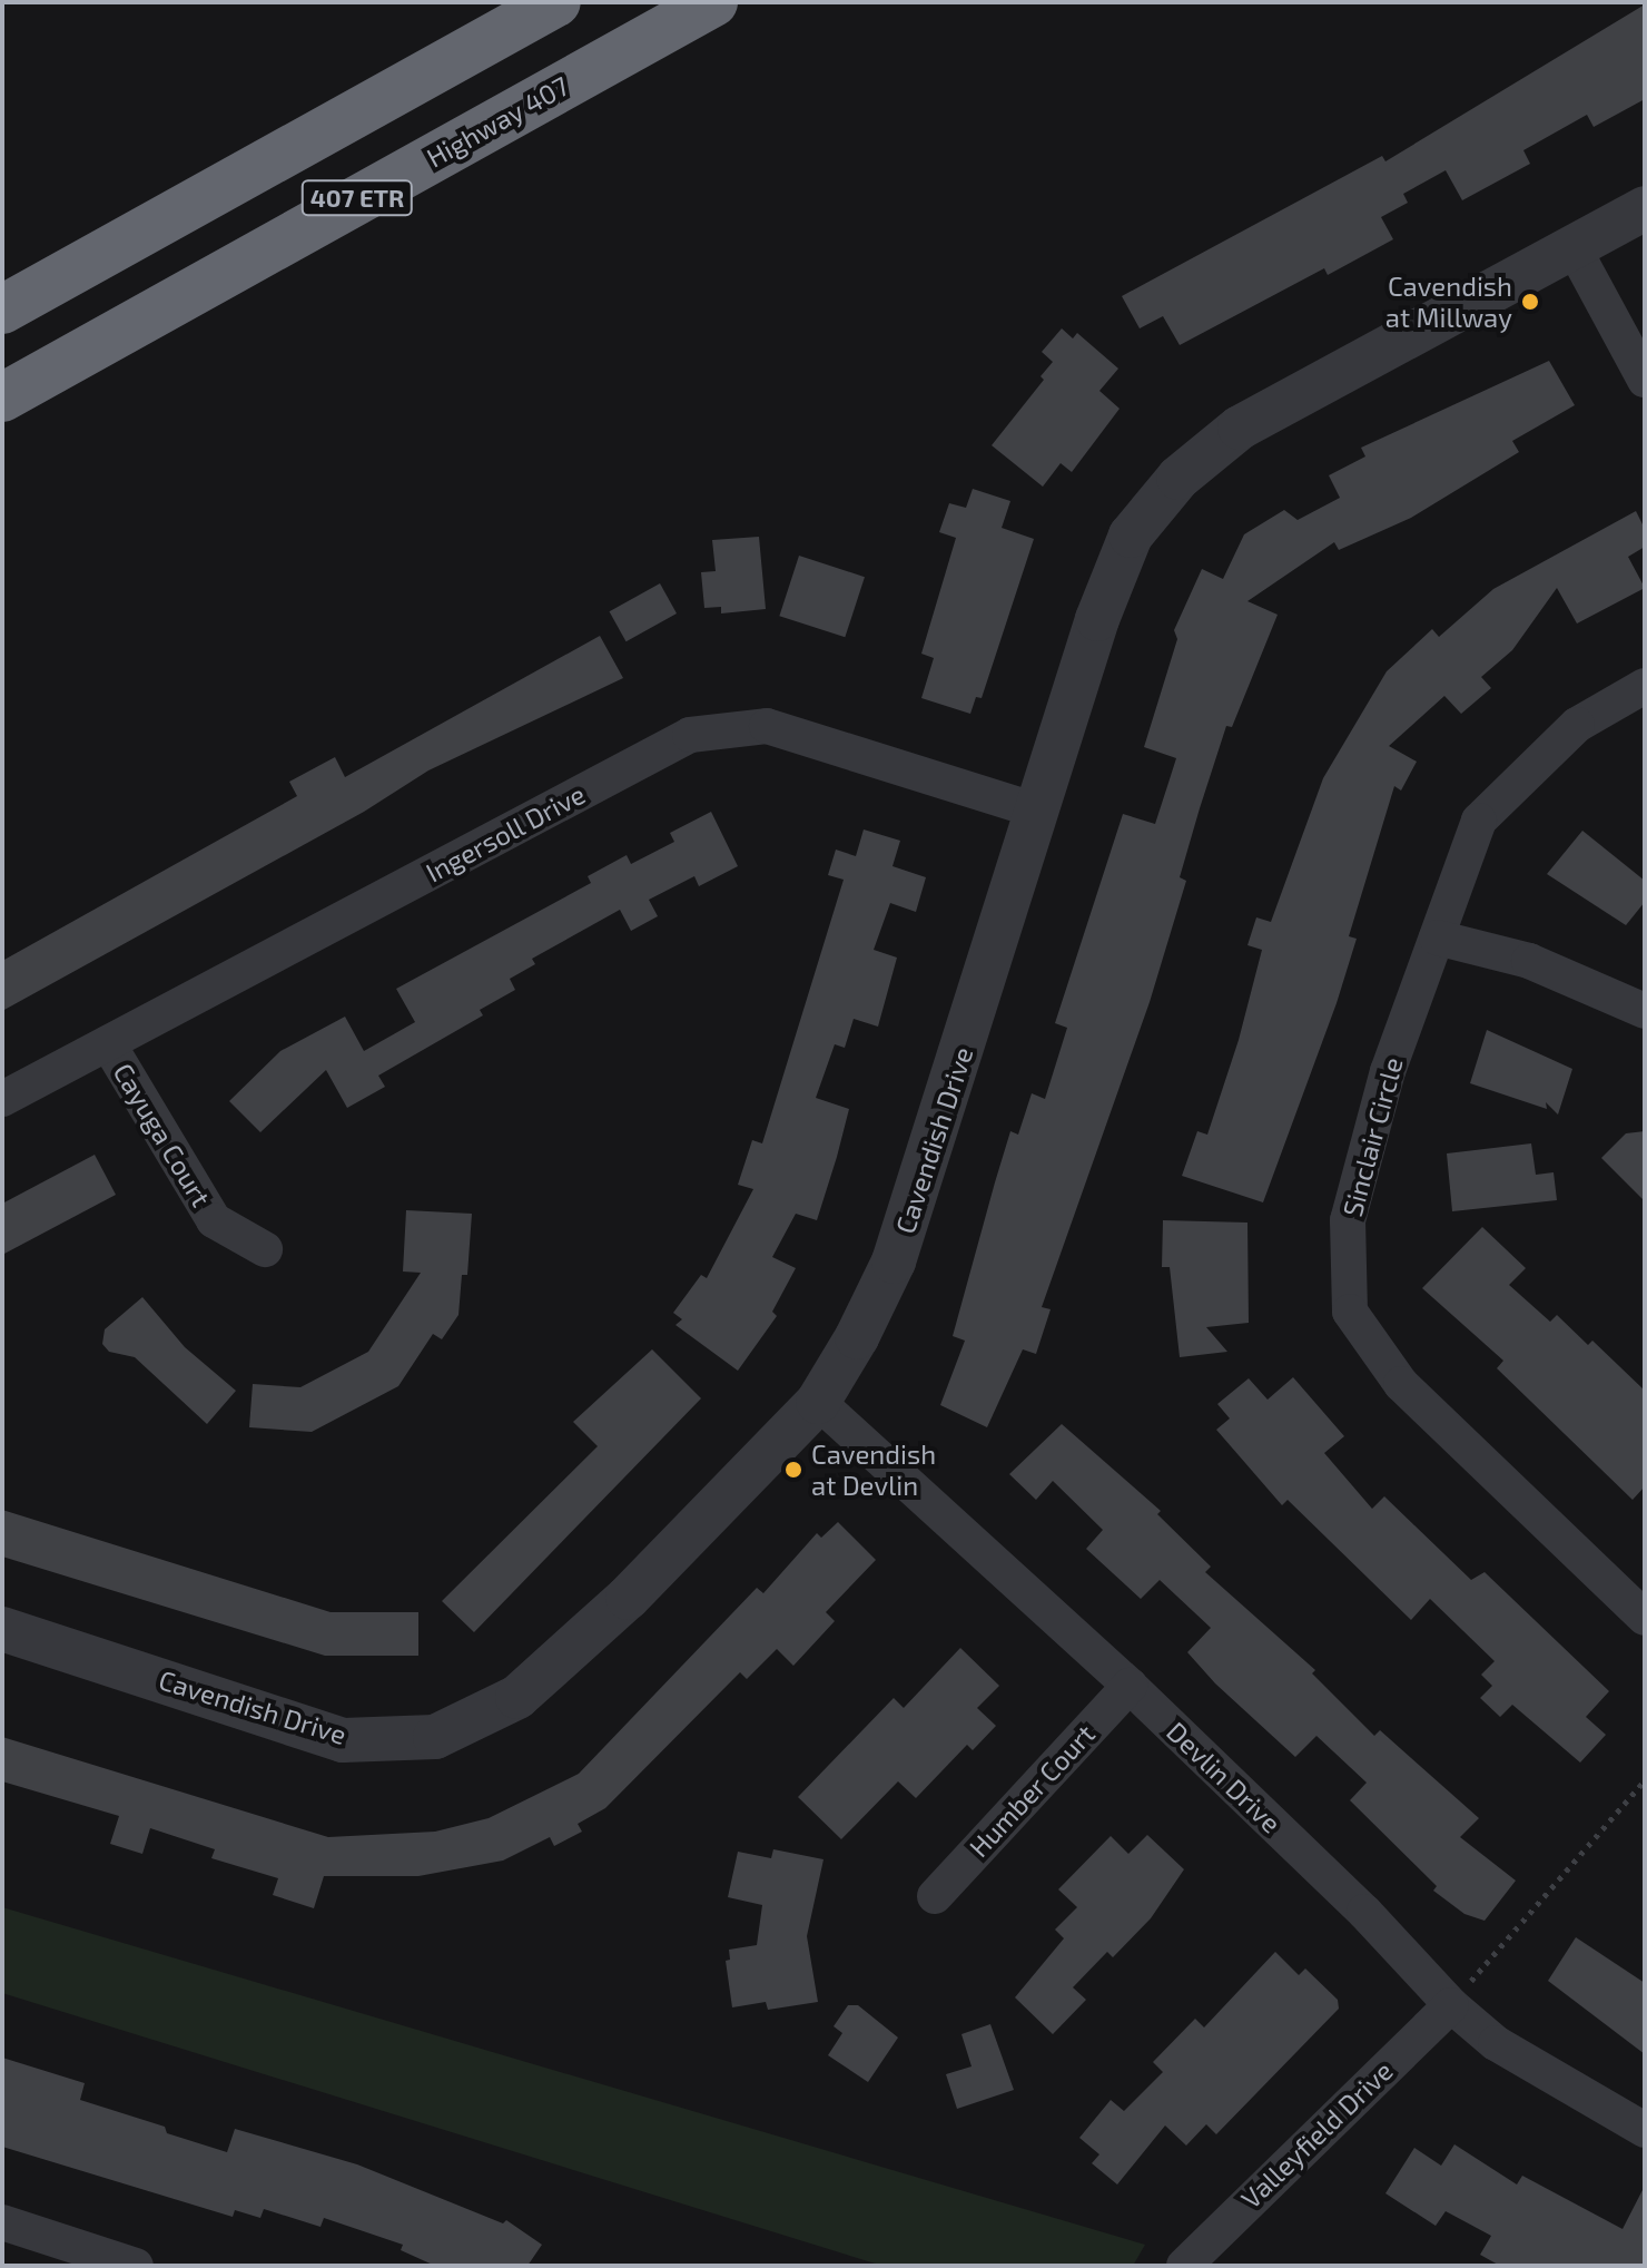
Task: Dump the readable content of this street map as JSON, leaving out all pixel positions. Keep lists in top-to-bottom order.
{
  "streets": {
    "highway": ["Highway 407", "407 ETR"],
    "street": [
      "Ingersoll Drive",
      "Cayuga Court",
      "Sinclair Circle",
      "Cavendish Drive",
      "Devlin Drive",
      "Humber Court",
      "Valleyfield Drive"
    ]
  },
  "crossings": [
    ["Ingersoll Drive", "Cayuga Court"],
    ["Ingersoll Drive", "Cavendish Drive"],
    ["Cavendish Drive", "Devlin Drive"],
    ["Devlin Drive", "Humber Court"],
    ["Devlin Drive", "Valleyfield Drive"]
  ],
  "places": ["Cavendish at Millway", "Cavendish at Devlin"]
}
